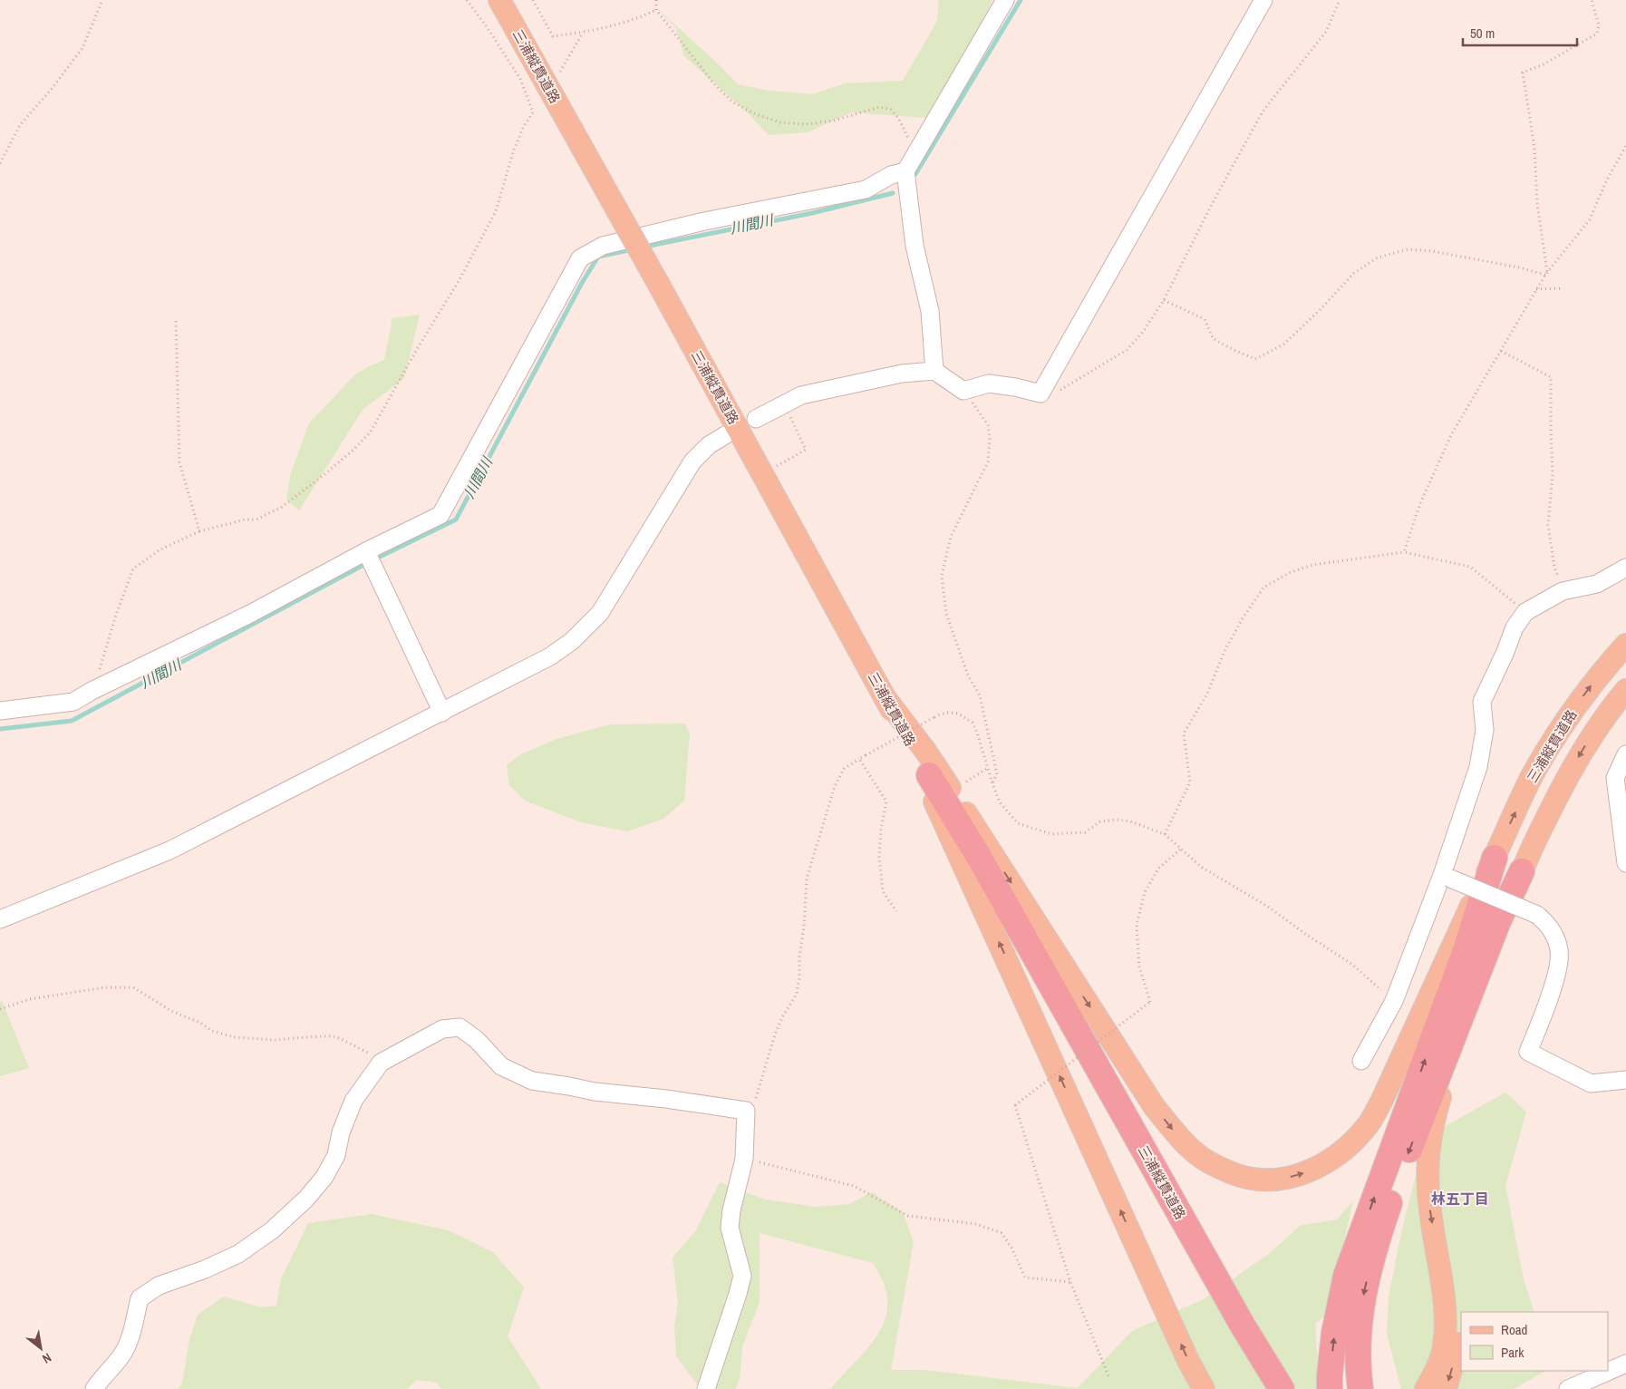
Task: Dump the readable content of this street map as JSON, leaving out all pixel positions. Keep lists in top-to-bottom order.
{
  "streets": {
    "highway": ["三浦縦貫道路"]
  },
  "districts": ["林五丁目"],
  "water": ["川間川"],
  "legend": ["Road", "Park"],
  "scale_bar": "50 m",
  "north": "bottom right"
}
